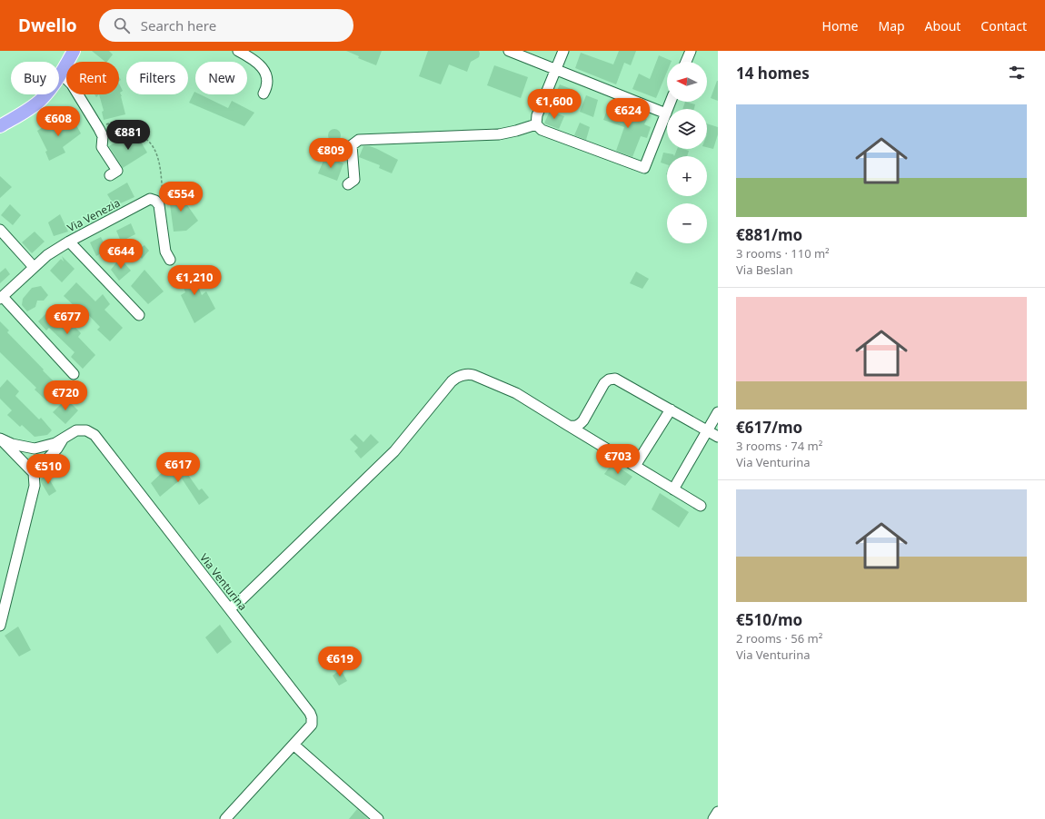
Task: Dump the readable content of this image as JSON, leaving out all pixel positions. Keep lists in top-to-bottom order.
{
  "streets": {
    "street": ["Via Venezia", "Via Venturina"]
  },
  "north": "left",
  "page": {
    "header": "Dwello",
    "search": "Search here",
    "nav": [
      "Home",
      "Map",
      "About",
      "Contact"
    ],
    "heading": "14 homes",
    "map_buttons": ["+", "−"],
    "chip": [
      "Buy",
      "Rent",
      "Filters",
      "New"
    ],
    "price": [
      "€1,600",
      "€624",
      "€608",
      "€881",
      "€809",
      "€554",
      "€644",
      "€1,210",
      "€677",
      "€720",
      "€703",
      "€617",
      "€510",
      "€619"
    ],
    "list": [
      {
        "name": "€881/mo",
        "note": "3 rooms · 110 m² · Via Beslan"
      },
      {
        "name": "€617/mo",
        "note": "3 rooms · 74 m² · Via Venturina"
      },
      {
        "name": "€510/mo",
        "note": "2 rooms · 56 m² · Via Venturina"
      }
    ]
  }
}
